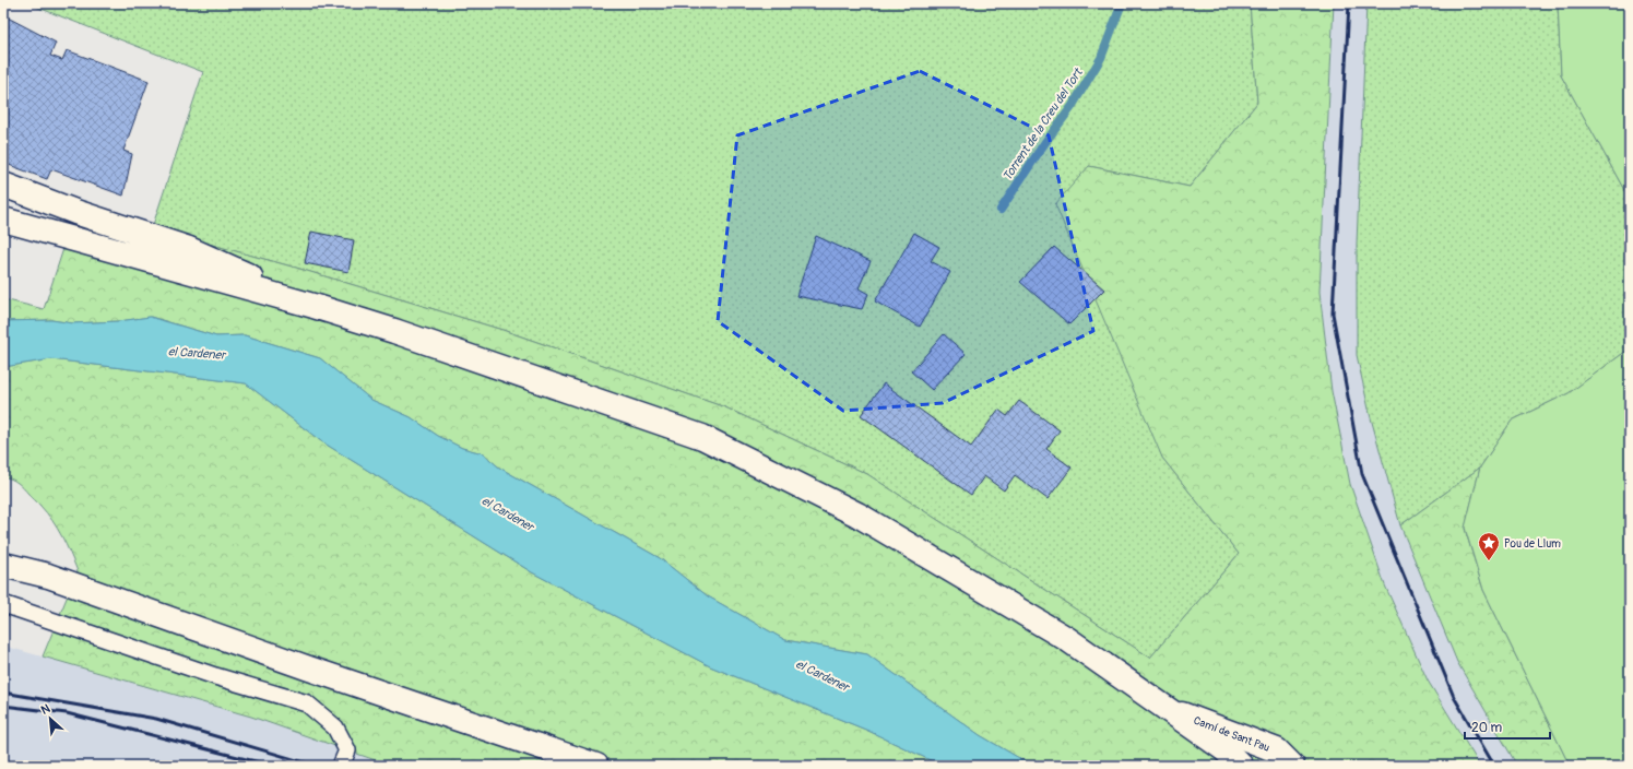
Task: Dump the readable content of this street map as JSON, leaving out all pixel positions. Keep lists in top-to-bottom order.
{
  "streets": {
    "main road": ["Camí de Sant Pau"]
  },
  "water": ["Torrent de la Creu del Tort", "el Cardener"],
  "places": {
    "place": ["Pou de Llum"]
  },
  "scale_bar": "20 m",
  "north": "top left"
}
